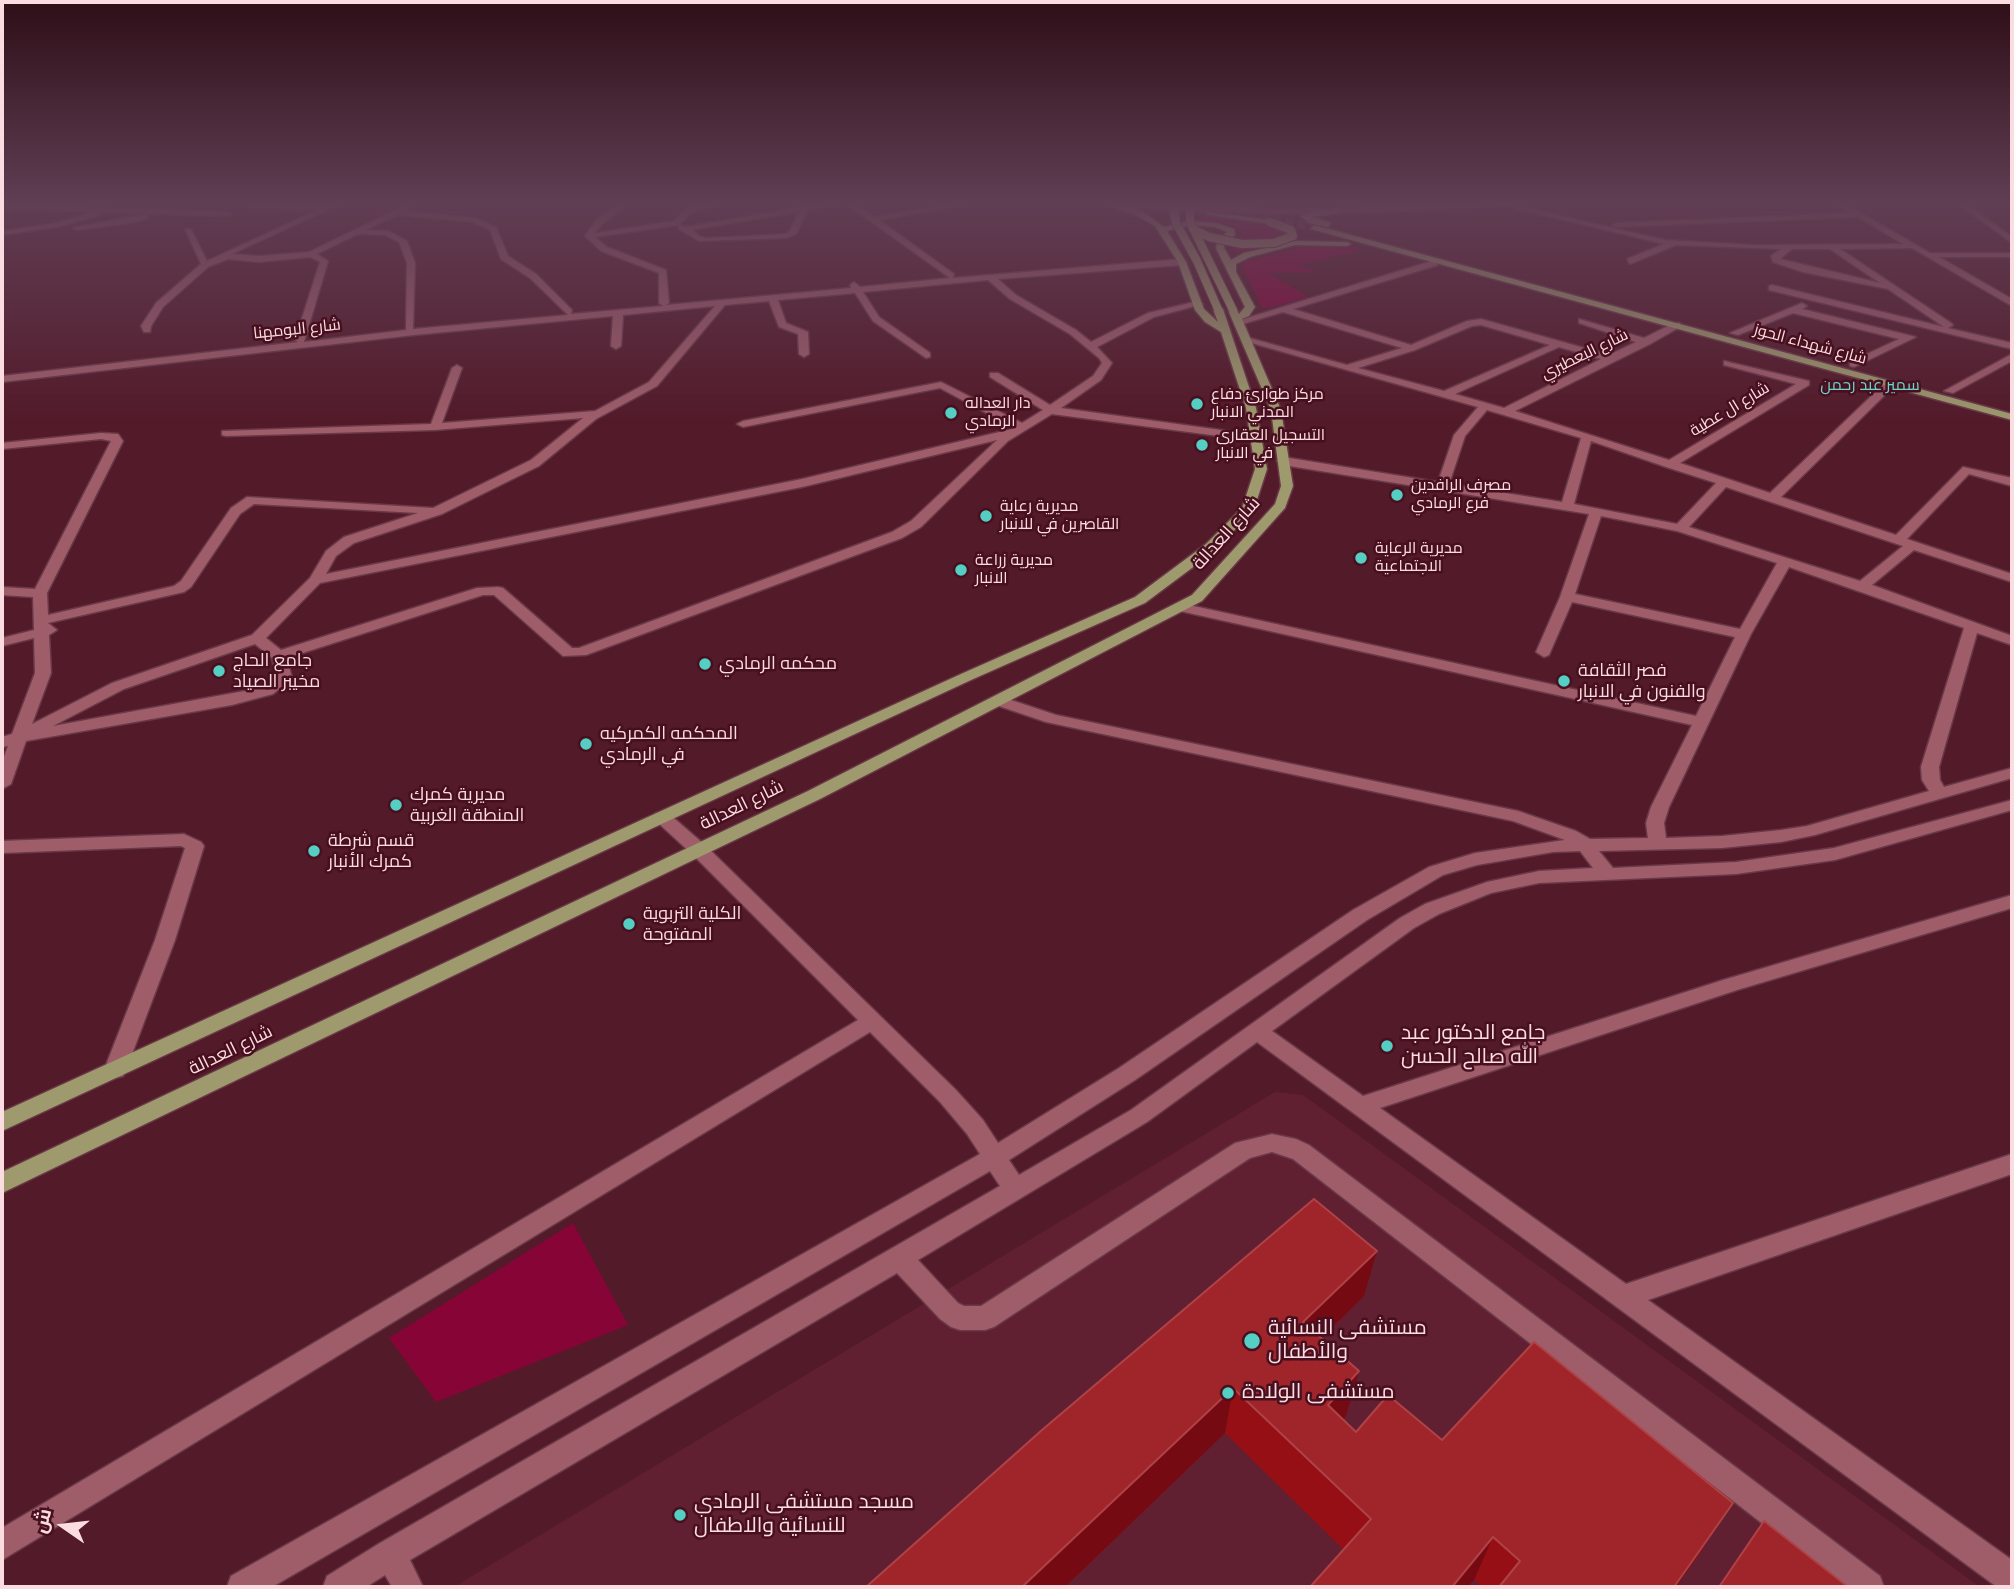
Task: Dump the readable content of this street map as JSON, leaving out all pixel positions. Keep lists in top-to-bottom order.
{
  "streets": {
    "main road": ["شارع شهداء الحوز", "شارع العدالة"],
    "street": ["شارع البومهنا", "شارع البعطيري", "شارع ال عطية"]
  },
  "crossings": [
    ["شارع شهداء الحوز", "شارع البعطيري"]
  ],
  "districts": ["سمير عبد رحمن"],
  "places": [
    "مركز طوارئ دفاع المدني الانبار",
    "دار العداله الرمادي",
    "التسجيل العقاري في الانبار",
    "مصرف الرافدين فرع الرمادي",
    "مديرية رعاية القاصرين في للانبار",
    "مديرية الرعاية الاجتماعية",
    "مديرية زراعة الانبار",
    "محكمه الرمادي",
    "جامع الحاج مخيبر الصياد",
    "فصر الثقافة والفنون في الانبار",
    "المحكمه الكمركيه في الرمادي",
    "مديرية كمرك المنطقة الغربية",
    "قسم شرطة كمرك الأنبار",
    "الكلية التربوية المفتوحة",
    "جامع الدكتور عبد الله صالح الحسن",
    "مستشفى النسائية والأطفال",
    "مستشفى الولادة",
    "مسجد مستشفى الرمادي للنسائية والاطفال"
  ],
  "north": "left"
}
